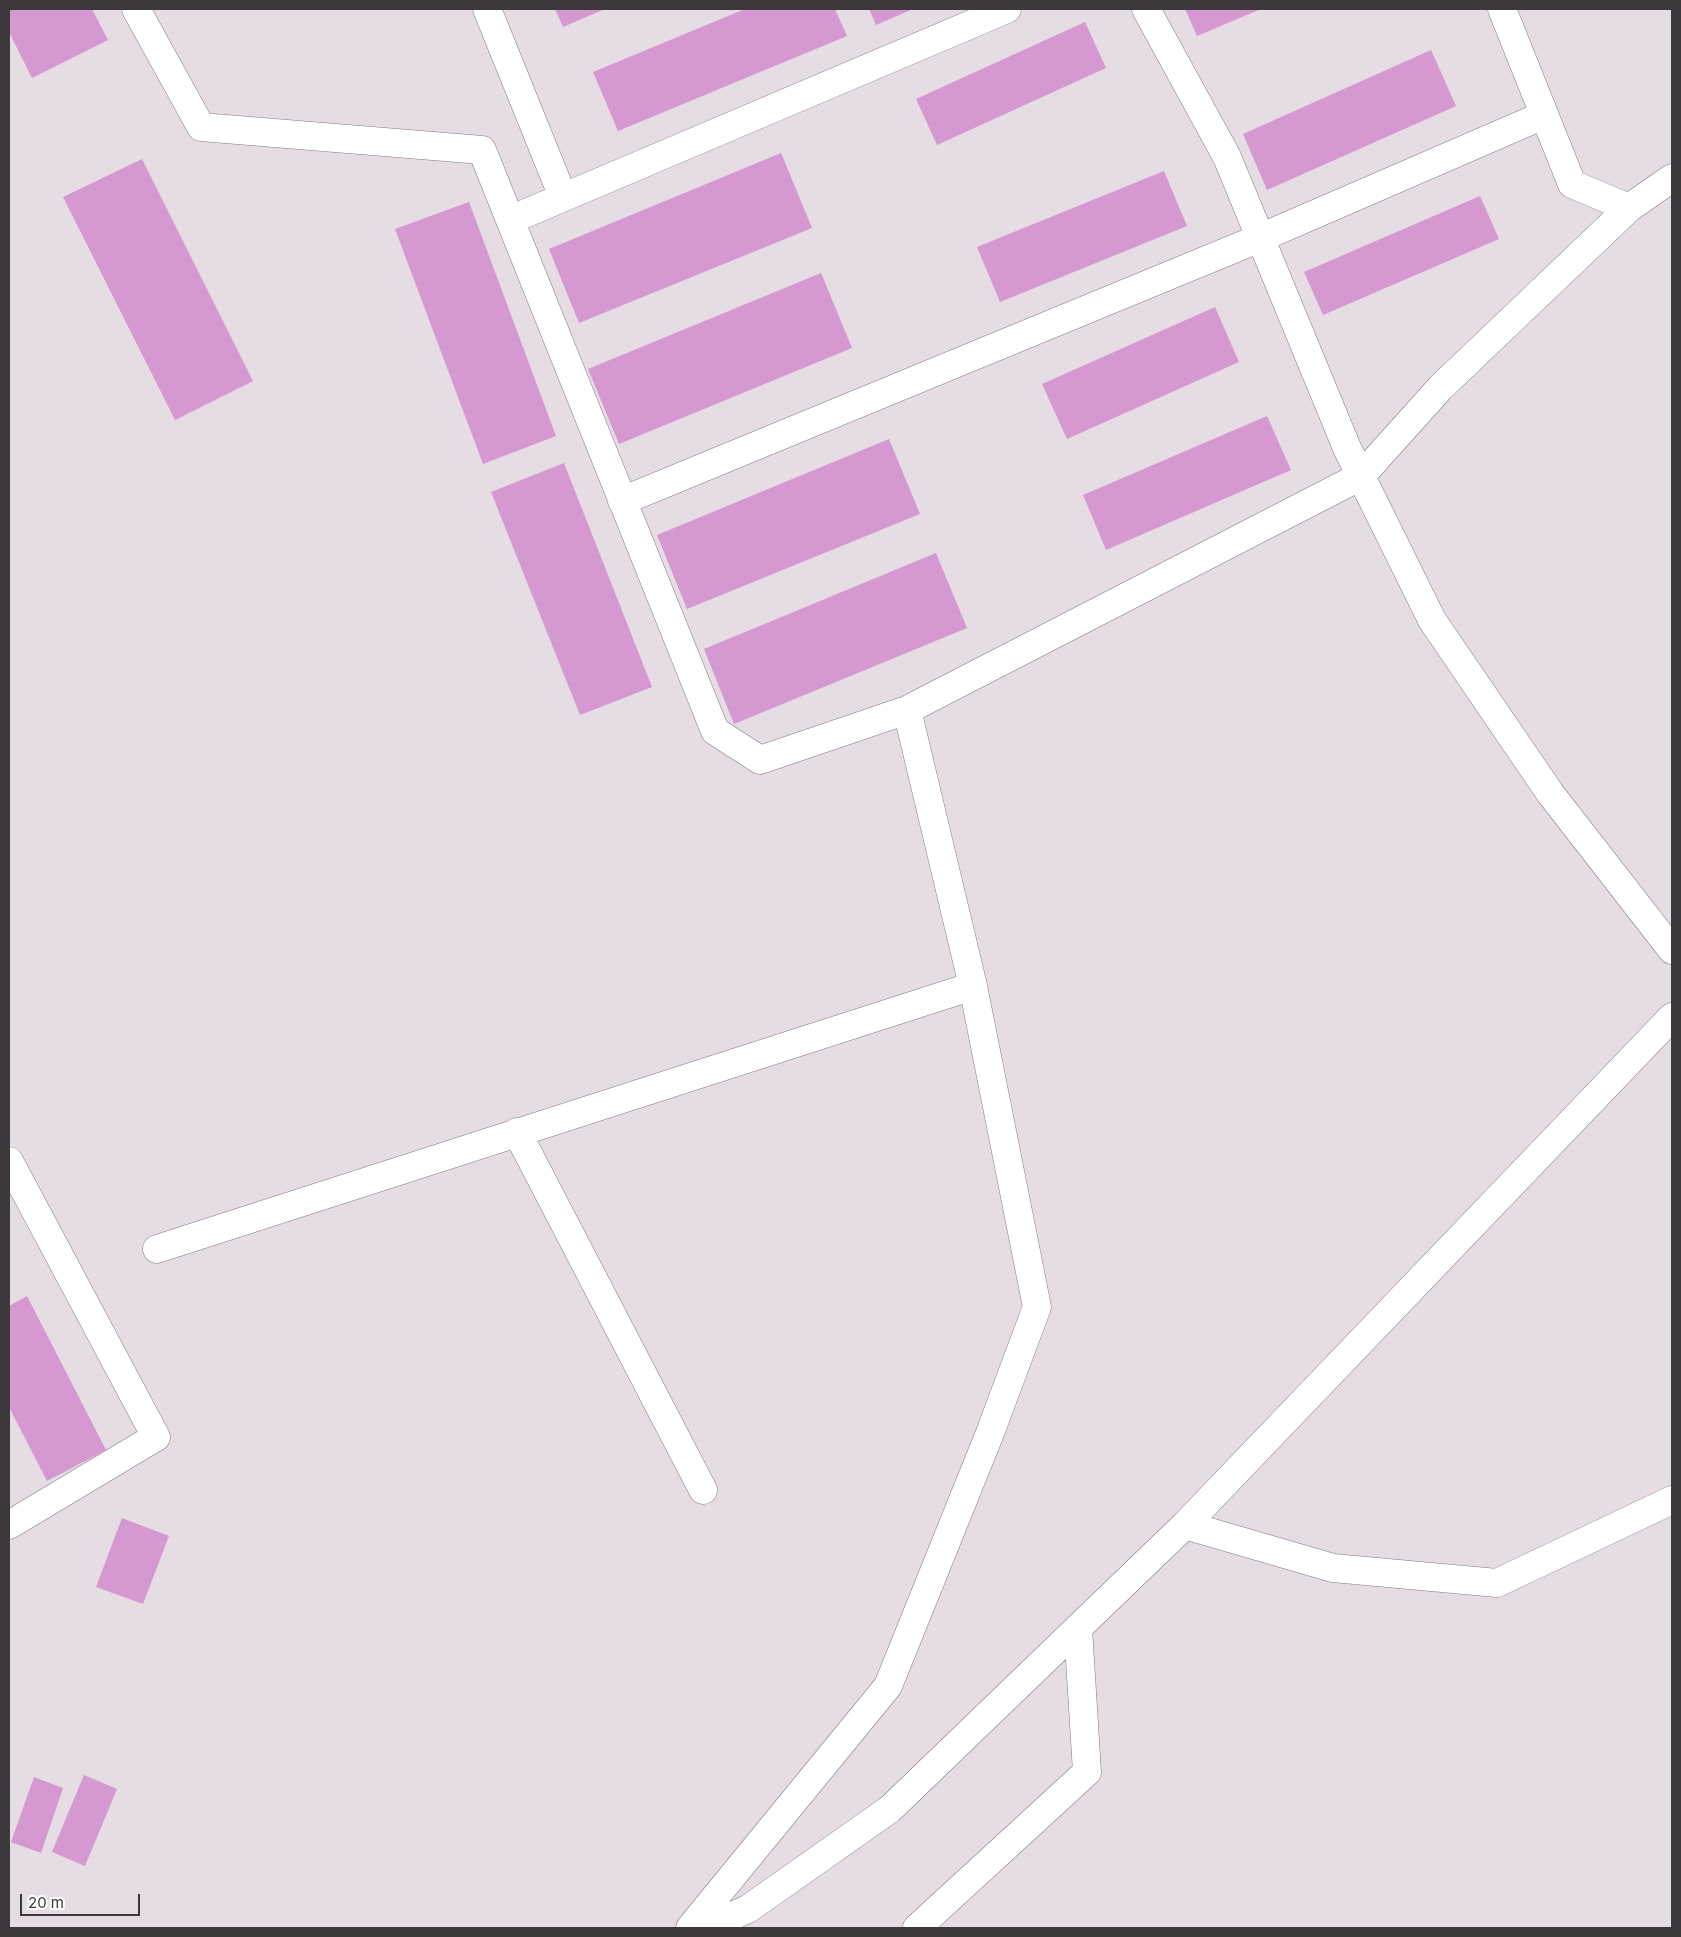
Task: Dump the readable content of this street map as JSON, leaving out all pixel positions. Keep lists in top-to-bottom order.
{
  "scale_bar": "20 m"
}
